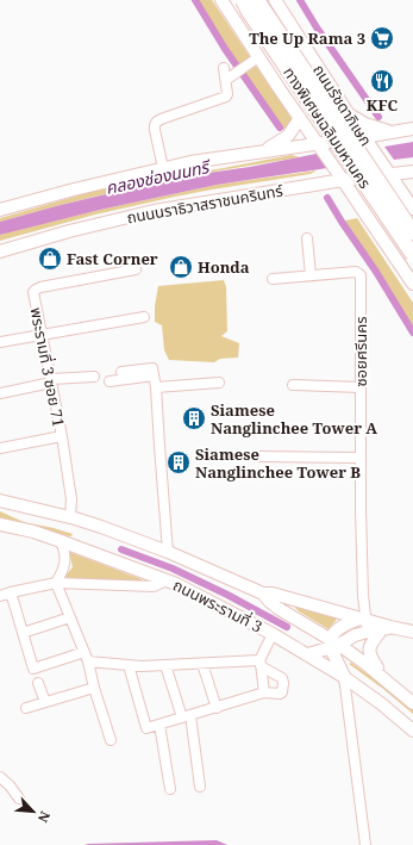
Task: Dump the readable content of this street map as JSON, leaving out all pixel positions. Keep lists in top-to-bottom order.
{
  "streets": {
    "highway": ["ทางพิเศษเฉลิมมหานคร"],
    "main road": ["ถนนรัชดาภิเษก", "ถนนนราธิวาสราชนครินทร์", "ถนนพระรามที่ 3"],
    "street": ["ซอยศรีนคร", "พระรามที่ 3 ซอย 71"]
  },
  "crossings": [
    ["ถนนรัชดาภิเษก", "ถนนนราธิวาสราชนครินทร์"],
    ["พระรามที่ 3 ซอย 71", "ถนนพระรามที่ 3"]
  ],
  "water": ["คลองช่องนนทรี"],
  "places": {
    "supermarket": ["The Up Rama 3"],
    "restaurant": ["KFC"],
    "shop": ["Fast Corner", "Honda"],
    "building": ["Siamese Nanglinchee Tower A", "Siamese Nanglinchee Tower B"]
  },
  "north": "bottom right"
}
